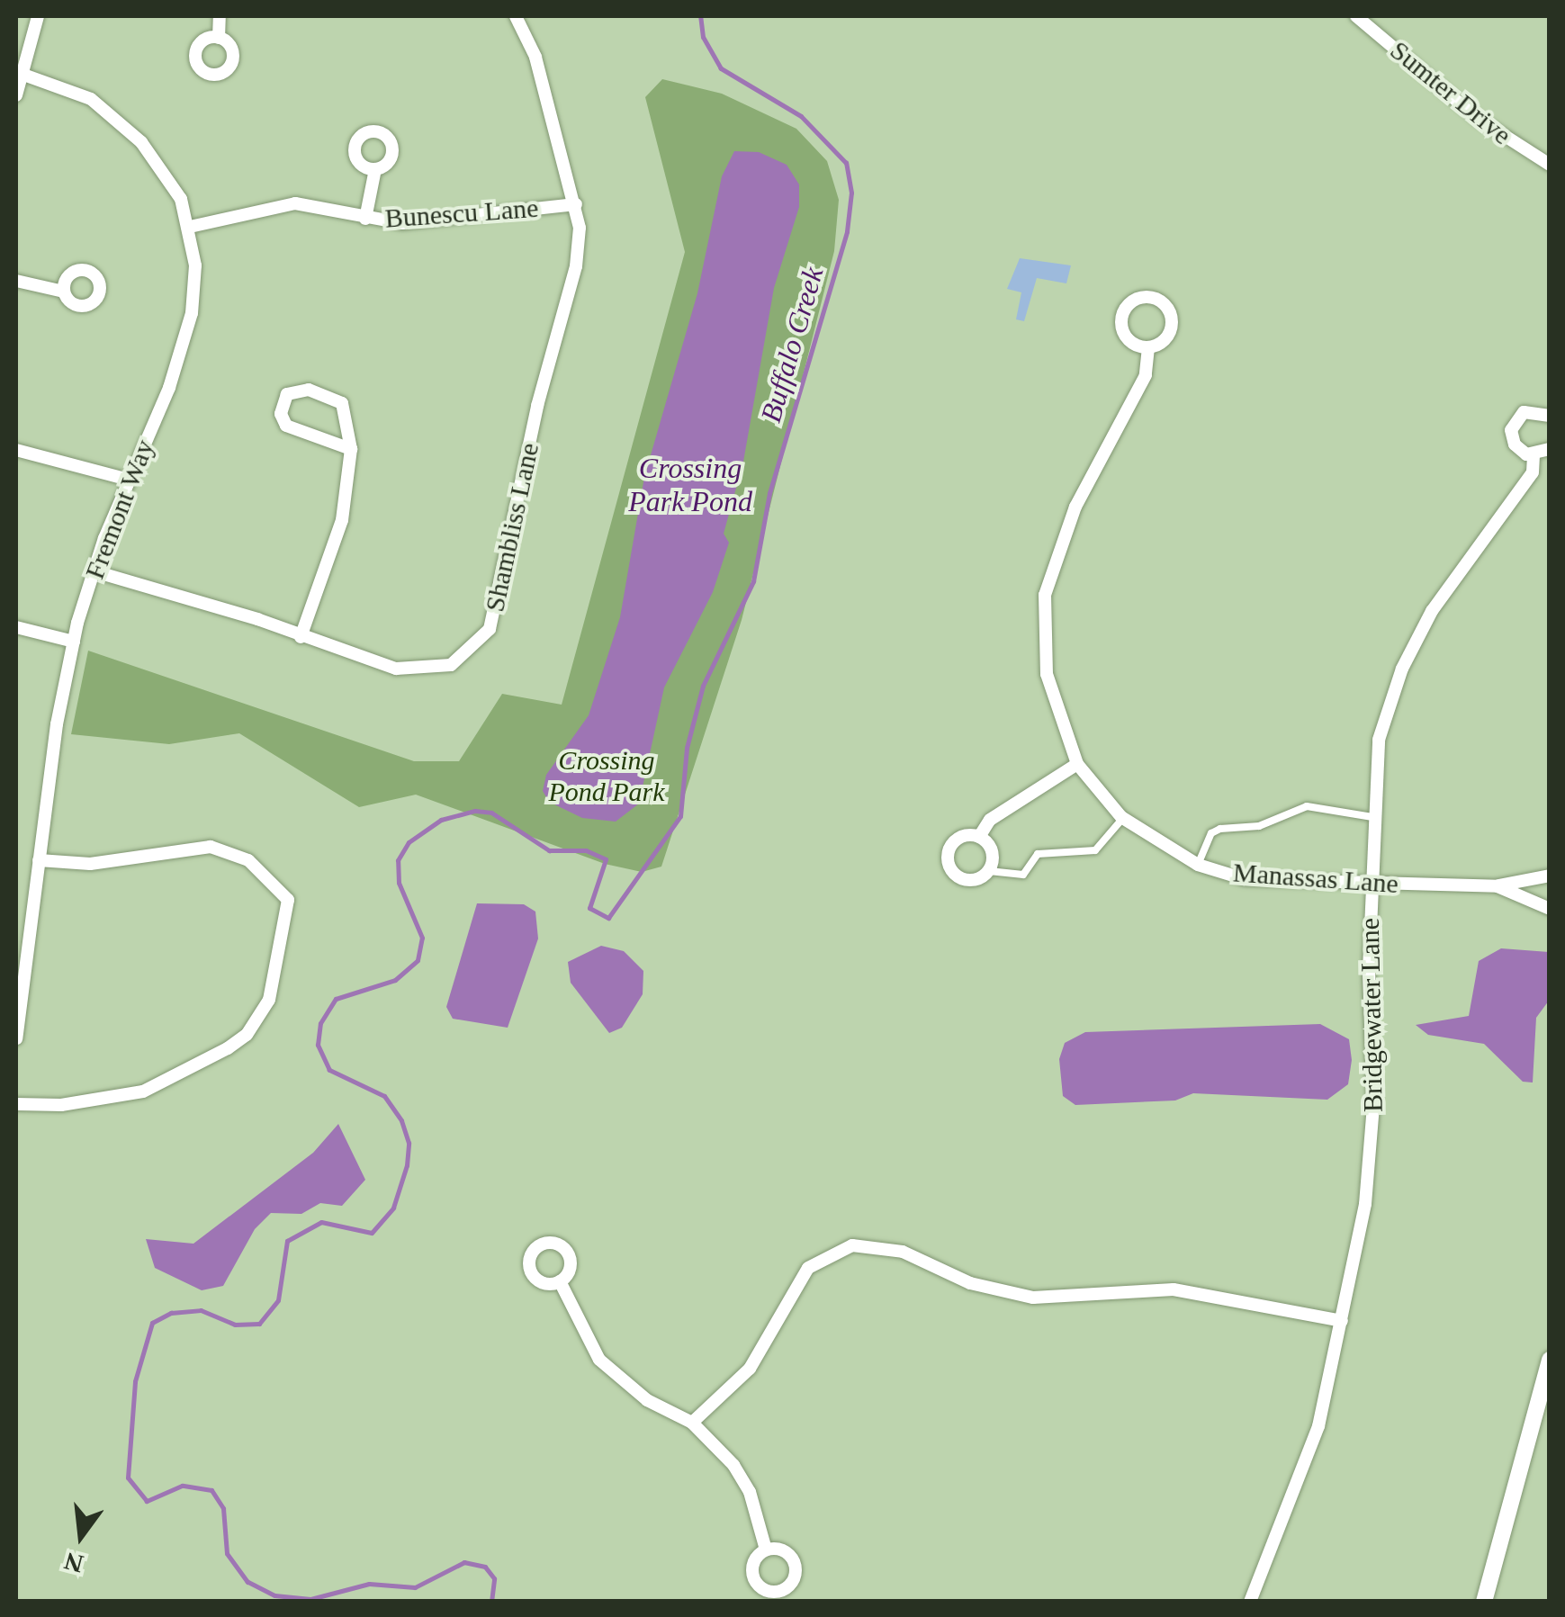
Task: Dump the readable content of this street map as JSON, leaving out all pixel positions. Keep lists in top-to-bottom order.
{
  "streets": {
    "street": [
      "Sumter Drive",
      "Bunescu Lane",
      "Fremont Way",
      "Shambliss Lane",
      "Manassas Lane",
      "Bridgewater Lane"
    ]
  },
  "crossings": [
    ["Bunescu Lane", "Fremont Way"],
    ["Bunescu Lane", "Shambliss Lane"],
    ["Fremont Way", "Shambliss Lane"],
    ["Manassas Lane", "Bridgewater Lane"]
  ],
  "water": ["Buffalo Creek", "Crossing Park Pond"],
  "parks": ["Crossing Pond Park"],
  "north": "bottom"
}
